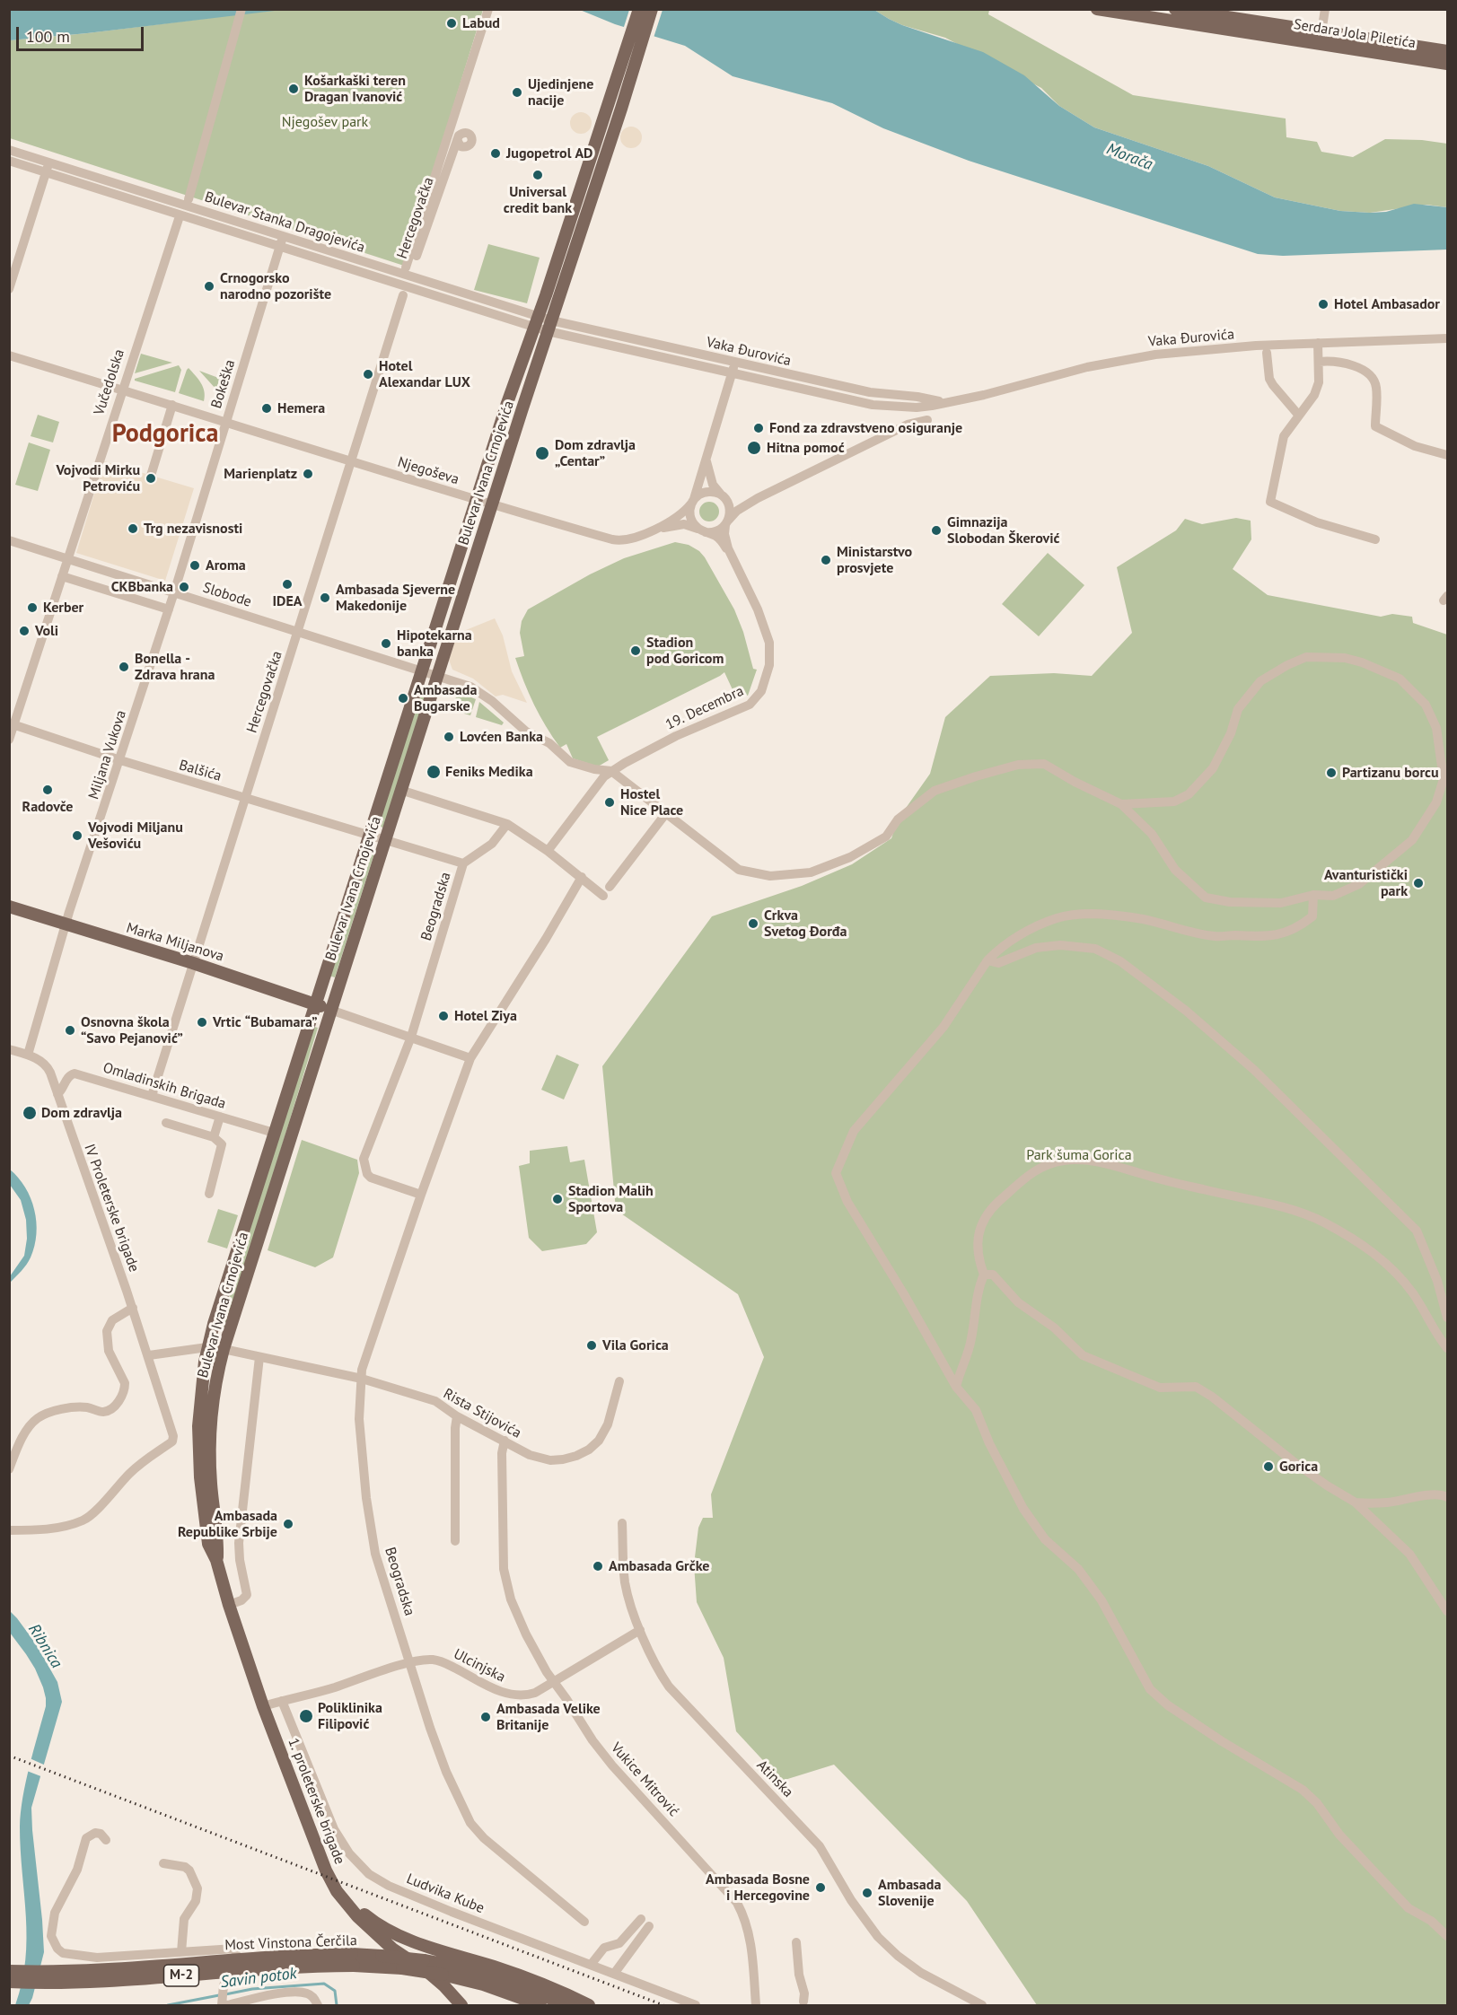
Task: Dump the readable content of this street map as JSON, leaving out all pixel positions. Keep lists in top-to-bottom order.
{
  "streets": {
    "main road": [
      "Serdara Jola Piletića",
      "Bulevar Ivana Crnojevića",
      "Marka Miljanova",
      "1. proleterske brigade",
      "Most Vinstona Čerčila",
      "M-2"
    ],
    "street": [
      "Hercegovačka",
      "Bulevar Stanka Dragojevića",
      "Vaka Đurovića",
      "Vučedolska",
      "Bokeška",
      "Njegoševa",
      "Slobode",
      "19. Decembra",
      "Miljana Vukova",
      "Balšića",
      "Beogradska",
      "Omladinskih Brigada",
      "IV Proleterske brigade",
      "Rista Stijovića",
      "Ulcinjska",
      "Atinska",
      "Vukice Mitrović",
      "Ludvika Kube"
    ]
  },
  "crossings": [
    ["Hercegovačka", "Bulevar Stanka Dragojevića"],
    ["Hercegovačka", "Njegoševa"],
    ["Hercegovačka", "Slobode"],
    ["Hercegovačka", "Balšića"],
    ["Hercegovačka", "Marka Miljanova"],
    ["Hercegovačka", "Omladinskih Brigada"],
    ["Bulevar Stanka Dragojevića", "Vaka Đurovića"],
    ["Bulevar Stanka Dragojevića", "Vučedolska"],
    ["Bulevar Stanka Dragojevića", "Bokeška"],
    ["Bulevar Stanka Dragojevića", "Bulevar Ivana Crnojevića"],
    ["Vaka Đurovića", "Bulevar Ivana Crnojevića"],
    ["Vaka Đurovića", "19. Decembra"],
    ["Vučedolska", "Njegoševa"],
    ["Vučedolska", "Slobode"],
    ["Vučedolska", "Balšića"],
    ["Bokeška", "Njegoševa"],
    ["Bokeška", "Slobode"],
    ["Bokeška", "Miljana Vukova"],
    ["Njegoševa", "Bulevar Ivana Crnojevića"],
    ["Bulevar Ivana Crnojevića", "Slobode"],
    ["Bulevar Ivana Crnojevića", "Balšića"],
    ["Bulevar Ivana Crnojevića", "Beogradska"],
    ["Bulevar Ivana Crnojevića", "Marka Miljanova"],
    ["Bulevar Ivana Crnojevića", "Omladinskih Brigada"],
    ["Bulevar Ivana Crnojevića", "Rista Stijovića"],
    ["Bulevar Ivana Crnojevića", "1. proleterske brigade"],
    ["Slobode", "Miljana Vukova"],
    ["Miljana Vukova", "Balšića"],
    ["Miljana Vukova", "Marka Miljanova"],
    ["Balšića", "Beogradska"],
    ["Beogradska", "Rista Stijovića"],
    ["Beogradska", "Ulcinjska"],
    ["Omladinskih Brigada", "IV Proleterske brigade"],
    ["Rista Stijovića", "Vukice Mitrović"],
    ["Ulcinjska", "Atinska"],
    ["Ulcinjska", "Vukice Mitrović"],
    ["Ulcinjska", "1. proleterske brigade"],
    ["Ulcinjska", "Ludvika Kube"]
  ],
  "districts": ["Podgorica"],
  "water": ["Morača", "Ribnica", "Savin potok"],
  "parks": ["Njegošev park", "Park šuma Gorica"],
  "places": [
    "Labud",
    "Košarkaški teren Dragan Ivanović",
    "Ujedinjene nacije",
    "Jugopetrol AD",
    "Universal credit bank",
    "Crnogorsko narodno pozorište",
    "Hotel Ambasador",
    "Hotel Alexandar LUX",
    "Hemera",
    "Fond za zdravstveno osiguranje",
    "Hitna pomoć",
    "Dom zdravlja „Centar”",
    "Marienplatz",
    "Vojvodi Mirku Petroviću",
    "Trg nezavisnosti",
    "Gimnazija Slobodan Škerović",
    "Ministarstvo prosvjete",
    "Aroma",
    "IDEA",
    "CKBbanka",
    "Ambasada Sjeverne Makedonije",
    "Kerber",
    "Voli",
    "Hipotekarna banka",
    "Stadion pod Goricom",
    "Bonella - Zdrava hrana",
    "Ambasada Bugarske",
    "Lovćen Banka",
    "Feniks Medika",
    "Partizanu borcu",
    "Radovče",
    "Hostel Nice Place",
    "Vojvodi Miljanu Vešoviću",
    "Avanturistički park",
    "Crkva Svetog Đorđa",
    "Hotel Ziya",
    "Vrtic “Bubamara”",
    "Osnovna škola “Savo Pejanović”",
    "Dom zdravlja",
    "Stadion Malih Sportova",
    "Vila Gorica",
    "Gorica",
    "Ambasada Republike Srbije",
    "Ambasada Grčke",
    "Poliklinika Filipović",
    "Ambasada Velike Britanije",
    "Ambasada Bosne i Hercegovine",
    "Ambasada Slovenije"
  ],
  "scale_bar": "100 m"
}
